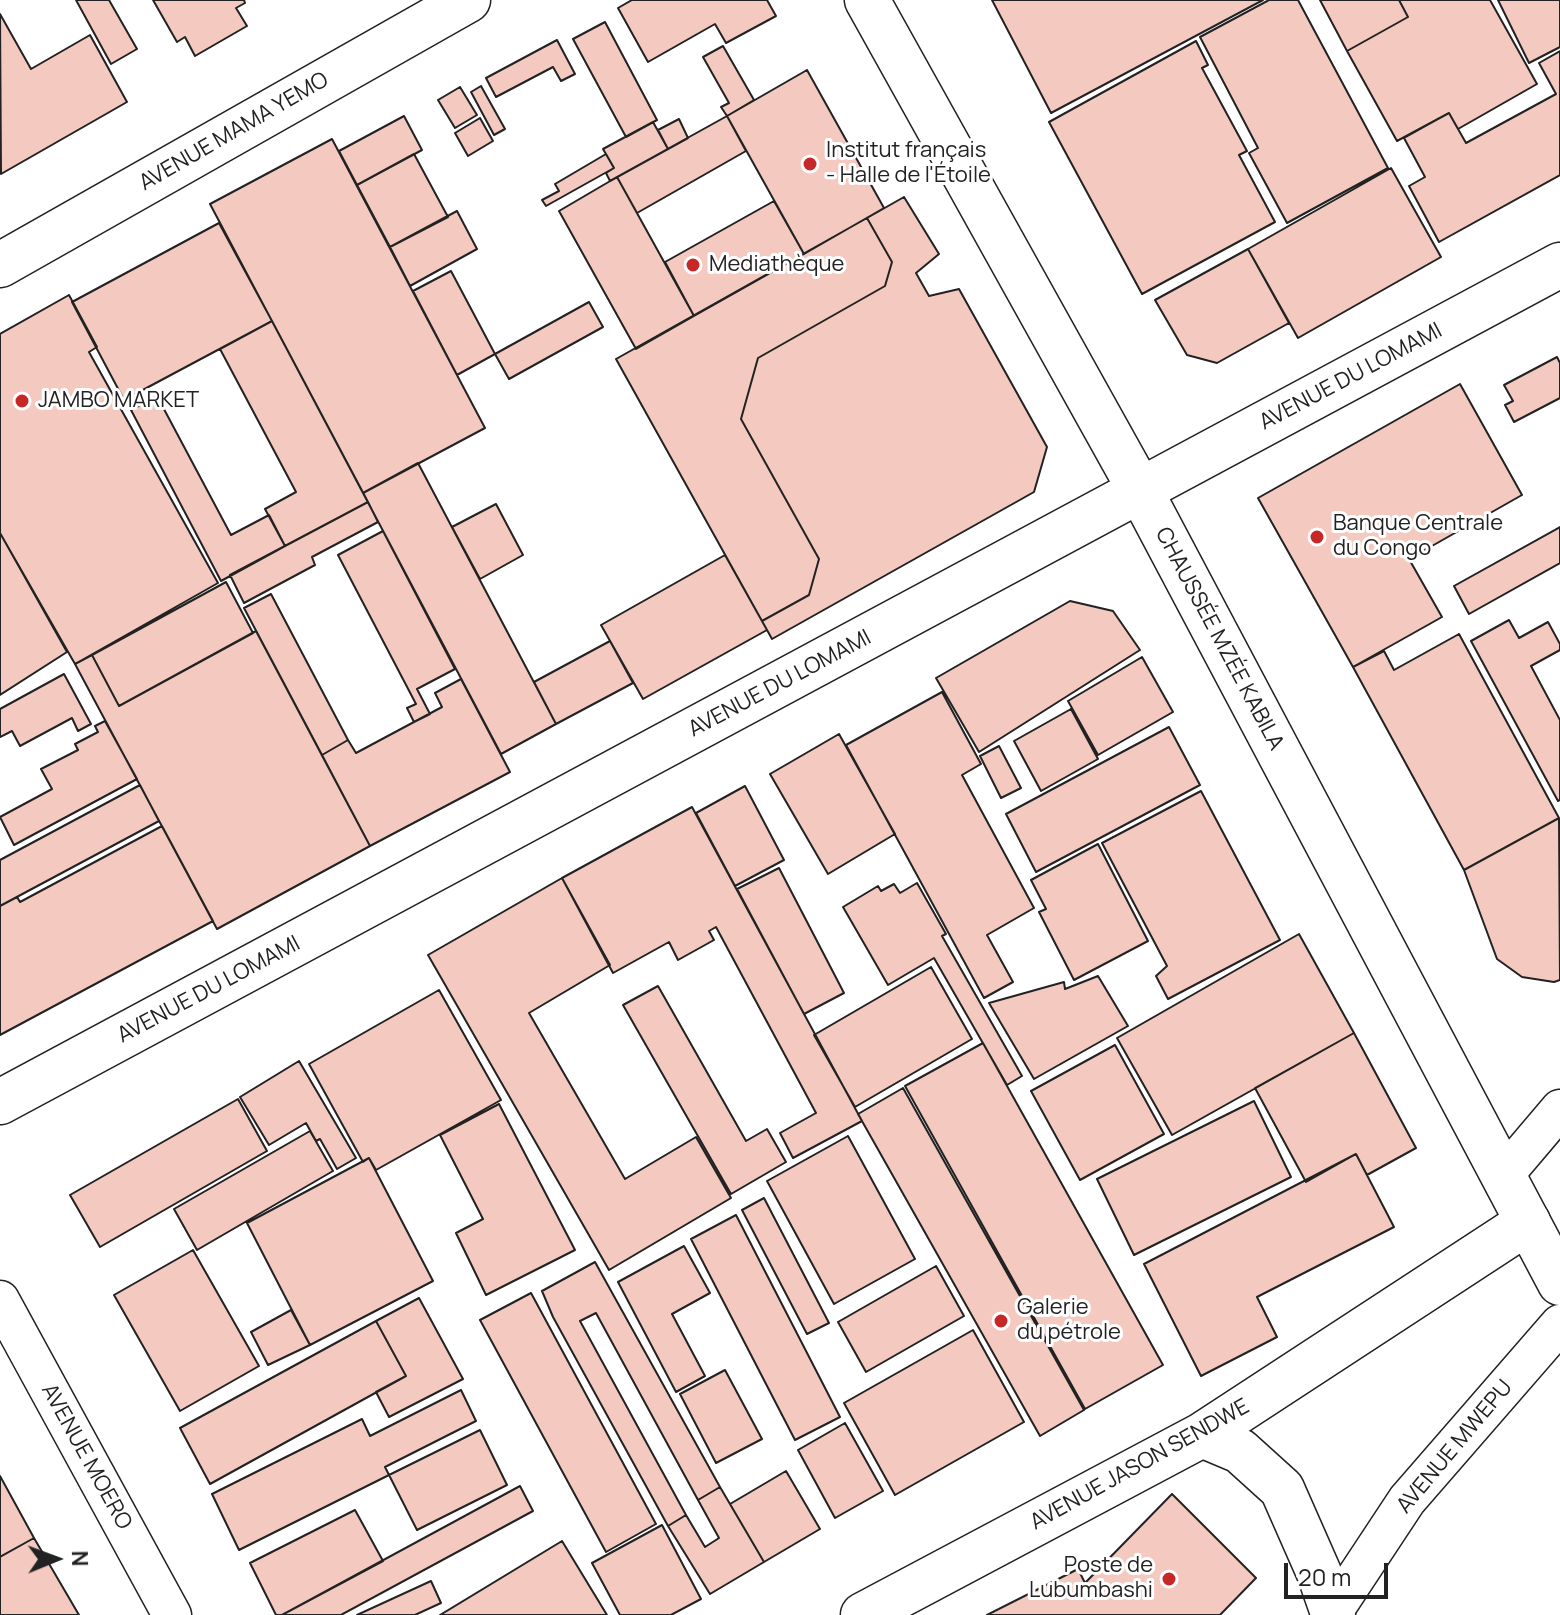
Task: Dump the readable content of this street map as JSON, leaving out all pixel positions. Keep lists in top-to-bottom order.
{
  "streets": {
    "main road": [
      "AVENUE MAMA YEMO",
      "AVENUE DU LOMAMI",
      "CHAUSSÉE MZÉE KABILA",
      "AVENUE JASON SENDWE"
    ],
    "street": ["AVENUE MWEPU", "AVENUE MOERO"]
  },
  "crossings": [
    ["AVENUE DU LOMAMI", "CHAUSSÉE MZÉE KABILA"],
    ["CHAUSSÉE MZÉE KABILA", "AVENUE JASON SENDWE"]
  ],
  "places": [
    "Institut français - Halle de l'Étoile",
    "Mediathèque",
    "JAMBO MARKET",
    "Banque Centrale du Congo",
    "Galerie du pétrole",
    "Poste de Lubumbashi"
  ],
  "scale_bar": "20 m",
  "north": "right"
}
